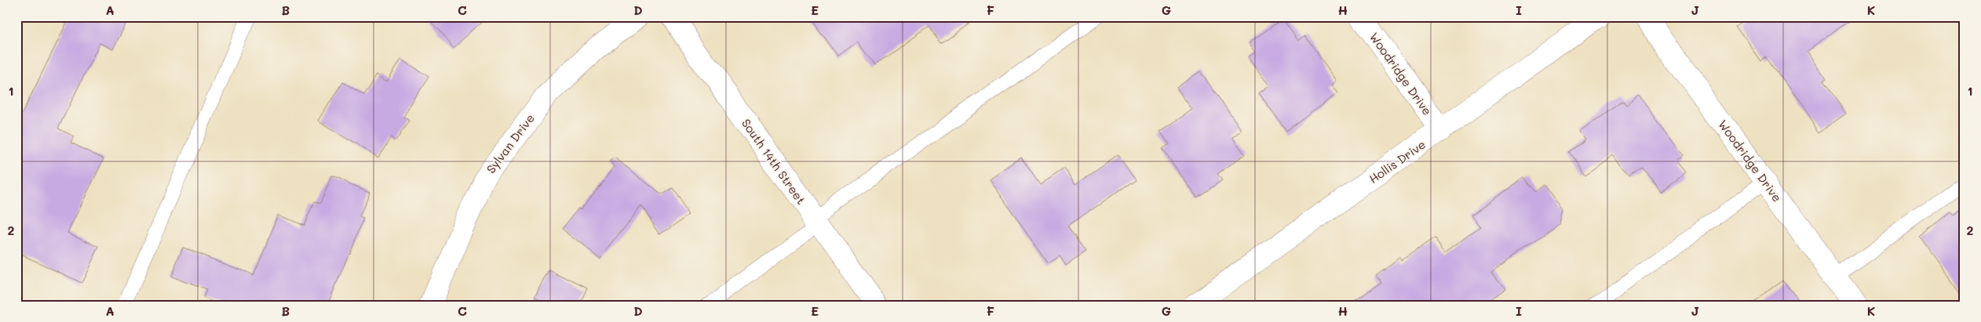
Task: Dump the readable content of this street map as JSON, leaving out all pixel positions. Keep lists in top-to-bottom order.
{
  "streets": {
    "street": [
      "Woodridge Drive",
      "Sylvan Drive",
      "South 14th Street",
      "Hollis Drive"
    ]
  },
  "crossings": [
    ["Woodridge Drive", "Hollis Drive"]
  ],
  "grid": {
    "columns": [
      "A",
      "B",
      "C",
      "D",
      "E",
      "F",
      "G",
      "H",
      "I",
      "J",
      "K"
    ],
    "rows": ["1", "2"]
  }
}
